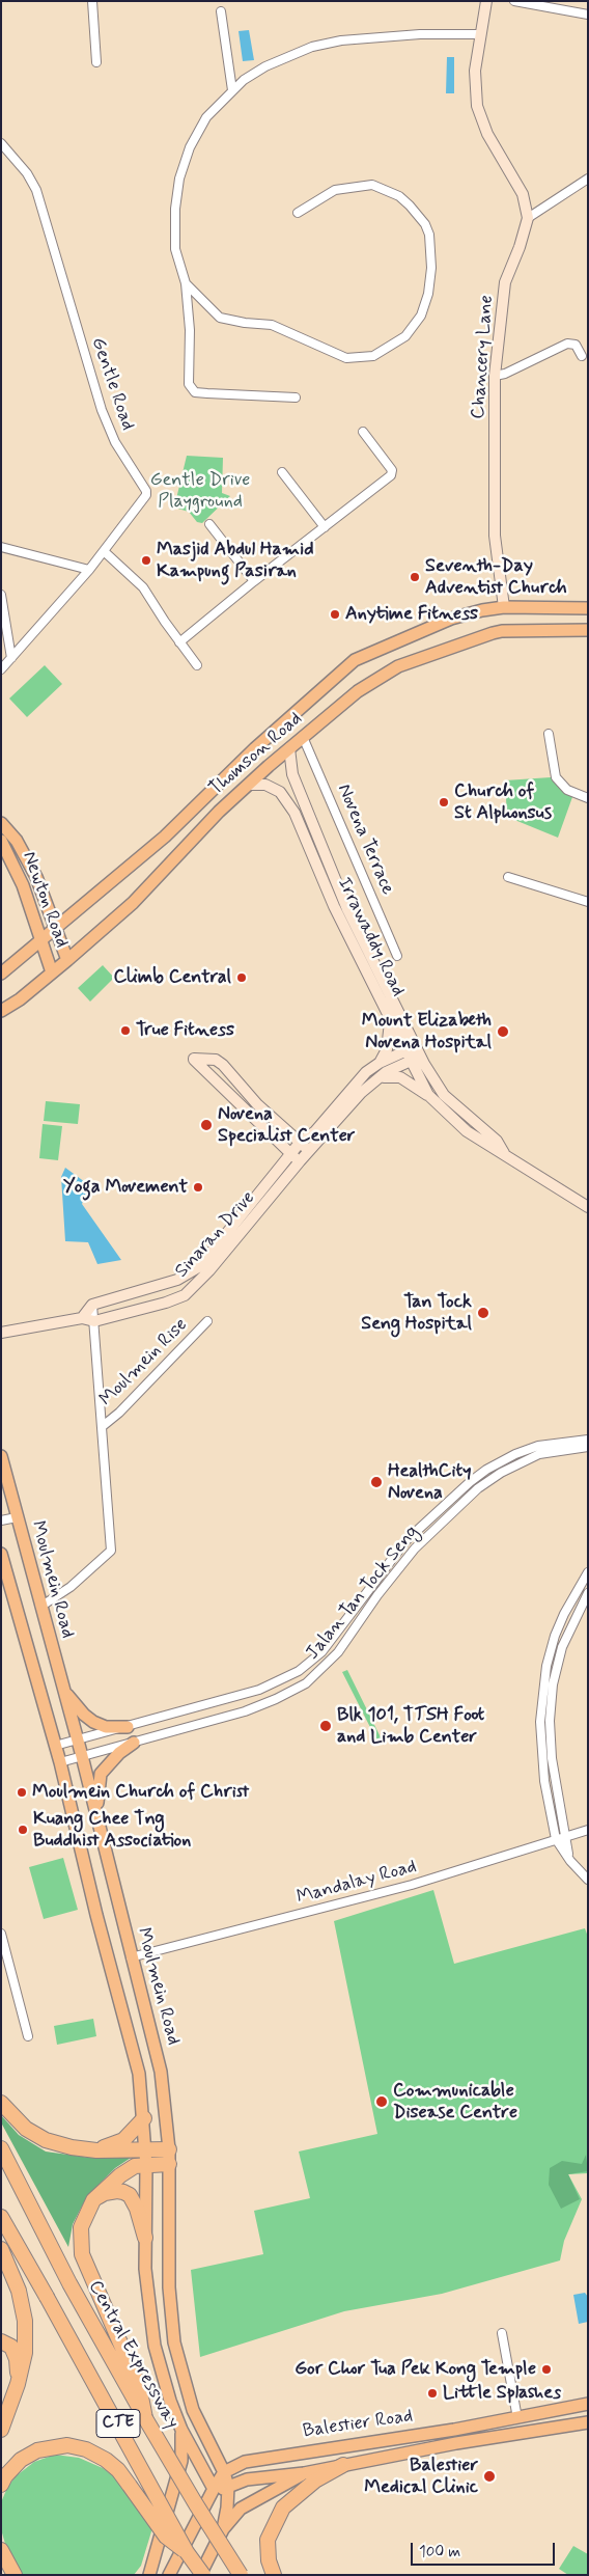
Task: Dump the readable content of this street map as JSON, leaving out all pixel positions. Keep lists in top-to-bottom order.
{
  "streets": {
    "highway": ["Central Expressway", "CTE"],
    "main road": [
      "Thomson Road",
      "Newton Road",
      "Moulmein Road",
      "Balestier Road"
    ],
    "street": [
      "Chancery Lane",
      "Gentle Road",
      "Novena Terrace",
      "Irrawaddy Road",
      "Sinaran Drive",
      "Moulmein Rise",
      "Jalan Tan Tock Seng",
      "Mandalay Road"
    ]
  },
  "crossings": [
    ["Chancery Lane", "Thomson Road"],
    ["Thomson Road", "Novena Terrace"],
    ["Thomson Road", "Newton Road"],
    ["Thomson Road", "Irrawaddy Road"],
    ["Irrawaddy Road", "Sinaran Drive"],
    ["Sinaran Drive", "Moulmein Rise"],
    ["Moulmein Rise", "Moulmein Road"],
    ["Moulmein Road", "Jalan Tan Tock Seng"],
    ["Moulmein Road", "Mandalay Road"],
    ["Moulmein Road", "Balestier Road"],
    ["CTE", "Balestier Road"]
  ],
  "parks": ["Gentle Drive Playground"],
  "places": [
    "Masjid Abdul Hamid Kampung Pasiran",
    "Seventh-Day Adventist Church",
    "Anytime Fitness",
    "Church of St Alphonsus",
    "Climb Central",
    "True Fitness",
    "Mount Elizabeth Novena Hospital",
    "Novena Specialist Center",
    "Yoga Movement",
    "Tan Tock Seng Hospital",
    "HealthCity Novena",
    "Blk 101, TTSH Foot and Limb Center",
    "Moulmein Church of Christ",
    "Kuang Chee Tng Buddhist Association",
    "Communicable Disease Centre",
    "Gor Chor Tua Pek Kong Temple",
    "Little Splashes",
    "Balestier Medical Clinic"
  ],
  "scale_bar": "100 m"
}
